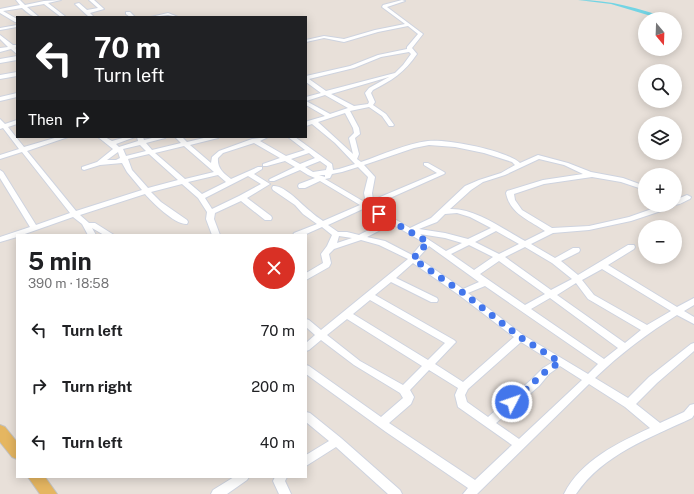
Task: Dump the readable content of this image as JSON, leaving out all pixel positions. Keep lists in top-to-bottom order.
{
  "north": "bottom",
  "page": {
    "map_buttons": ["+", "−"],
    "turn": ["70 m", "Turn left"],
    "then": "Then",
    "heading": ["5 min", "390 m · 18:58"],
    "list": [
      {
        "name": "Turn left",
        "value": "70 m"
      },
      {
        "name": "Turn right",
        "value": "200 m"
      },
      {
        "name": "Turn left",
        "value": "40 m"
      }
    ]
  }
}
